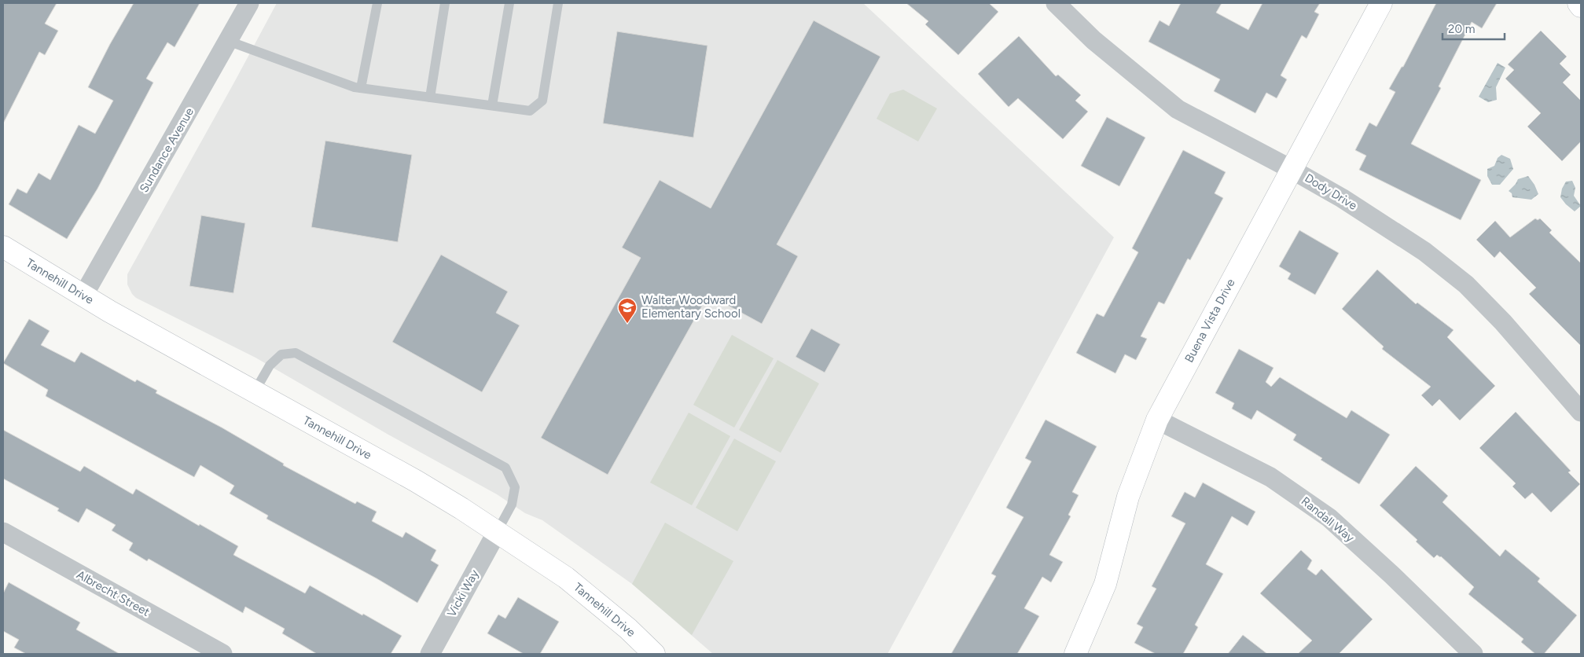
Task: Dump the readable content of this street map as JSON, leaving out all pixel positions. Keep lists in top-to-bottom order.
{
  "streets": {
    "street": [
      "Sundance Avenue",
      "Dody Drive",
      "Tannehill Drive",
      "Buena Vista Drive",
      "Randall Way",
      "Albrecht Street",
      "Vicki Way"
    ]
  },
  "crossings": [
    ["Sundance Avenue", "Tannehill Drive"],
    ["Dody Drive", "Buena Vista Drive"],
    ["Tannehill Drive", "Vicki Way"],
    ["Buena Vista Drive", "Randall Way"]
  ],
  "places": {
    "school or university": ["Walter Woodward Elementary School"]
  },
  "scale_bar": "20 m"
}
